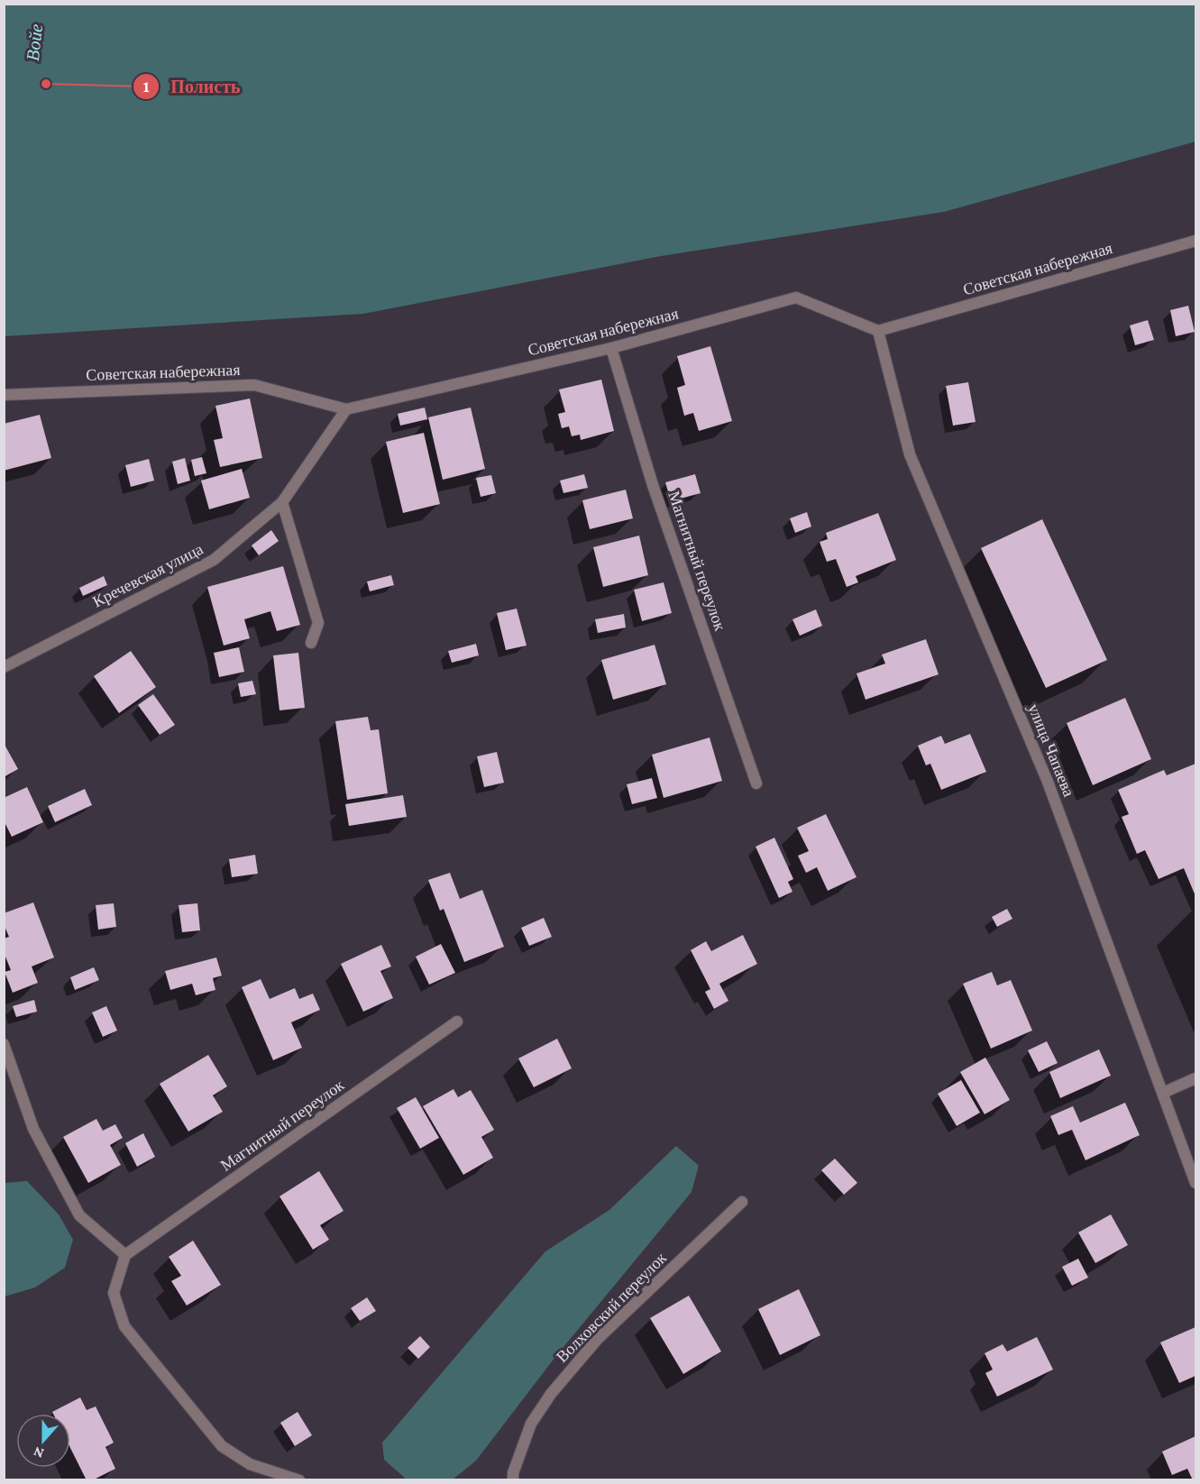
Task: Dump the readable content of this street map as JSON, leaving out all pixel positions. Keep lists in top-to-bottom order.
{
  "streets": {
    "street": [
      "Советская набережная",
      "Магнитный переулок",
      "Кречевская улица",
      "улица Чапаева",
      "Волховский переулок"
    ]
  },
  "crossings": [
    ["Советская набережная", "Магнитный переулок"],
    ["Советская набережная", "Кречевская улица"],
    ["Советская набережная", "улица Чапаева"]
  ],
  "water": ["Войе"],
  "places": ["Полисть"],
  "north": "bottom"
}
